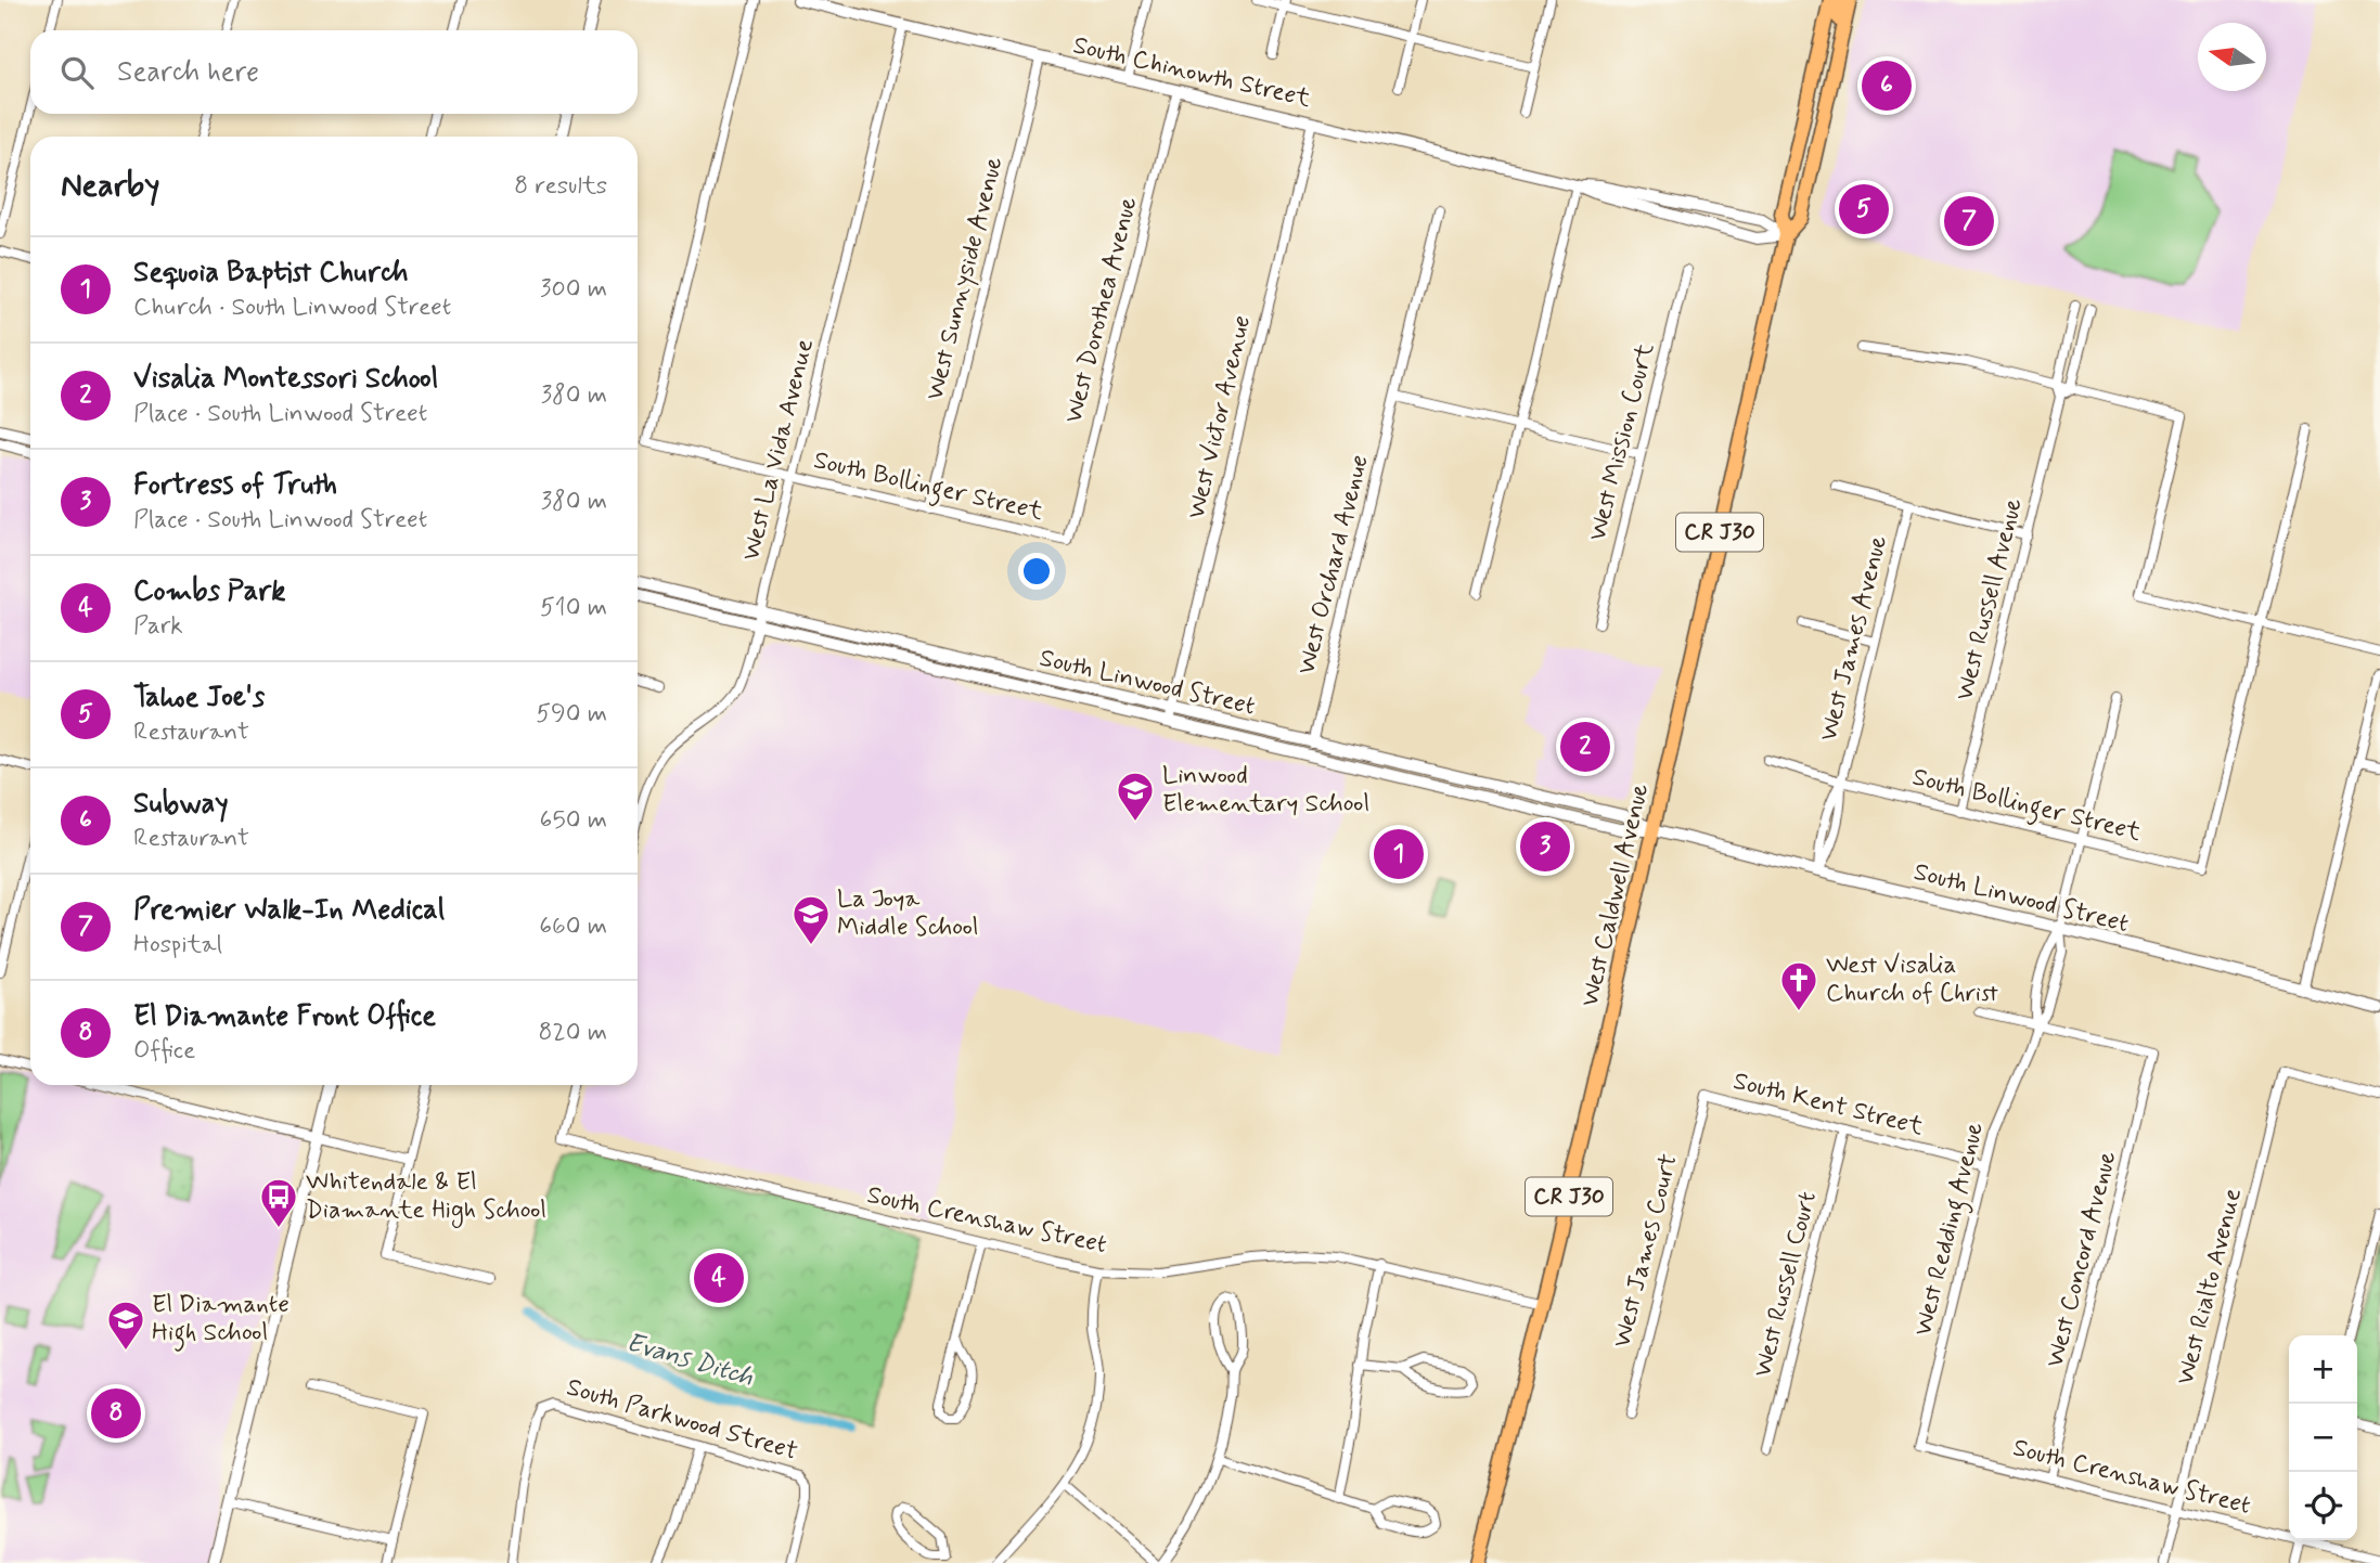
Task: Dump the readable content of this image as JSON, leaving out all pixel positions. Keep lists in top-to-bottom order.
{
  "streets": {
    "main road": ["CR J30", "West Caldwell Avenue"],
    "street": [
      "South Chinowth Street",
      "West Sunnyside Avenue",
      "West Dorothea Avenue",
      "West Victor Avenue",
      "West Mission Court",
      "West La Vida Avenue",
      "South Bollinger Street",
      "West Orchard Avenue",
      "West Russell Avenue",
      "West James Avenue",
      "South Linwood Street",
      "South Kent Street",
      "South Crenshaw Street",
      "West Redding Avenue",
      "West James Court",
      "West Concord Avenue",
      "West Russell Court",
      "West Rialto Avenue",
      "South Parkwood Street"
    ]
  },
  "crossings": [
    ["South Chinowth Street", "West Sunnyside Avenue"],
    ["South Chinowth Street", "West Dorothea Avenue"],
    ["South Chinowth Street", "West Victor Avenue"],
    ["South Chinowth Street", "West La Vida Avenue"],
    ["South Chinowth Street", "West Caldwell Avenue"],
    ["West Sunnyside Avenue", "South Bollinger Street"],
    ["West Dorothea Avenue", "South Bollinger Street"],
    ["West Victor Avenue", "South Linwood Street"],
    ["West La Vida Avenue", "South Bollinger Street"],
    ["West La Vida Avenue", "South Linwood Street"],
    ["South Bollinger Street", "West Russell Avenue"],
    ["South Bollinger Street", "West James Avenue"],
    ["South Bollinger Street", "West Redding Avenue"],
    ["West Orchard Avenue", "South Linwood Street"],
    ["West James Avenue", "South Linwood Street"],
    ["South Linwood Street", "West Caldwell Avenue"],
    ["South Linwood Street", "West Redding Avenue"],
    ["West Caldwell Avenue", "South Crenshaw Street"],
    ["South Kent Street", "West Redding Avenue"],
    ["South Kent Street", "West James Court"],
    ["South Kent Street", "West Russell Court"],
    ["South Crenshaw Street", "West Redding Avenue"],
    ["South Crenshaw Street", "West Concord Avenue"],
    ["South Crenshaw Street", "West Rialto Avenue"],
    ["West Redding Avenue", "West Concord Avenue"]
  ],
  "water": ["Evans Ditch"],
  "places": {
    "school or university": ["Linwood Elementary School", "La Joya Middle School", "El Diamante High School"],
    "church": ["West Visalia Church of Christ"],
    "bus stop": ["Whitendale & El Diamante High School"]
  },
  "north": "left",
  "page": {
    "search": "Search here",
    "pins": [
      "6",
      "5",
      "7",
      "2",
      "3",
      "1",
      "4",
      "8"
    ],
    "heading": ["Nearby", "8 results"],
    "list": [
      {
        "mark": "1",
        "name": "Sequoia Baptist Church",
        "note": "Church · South Linwood Street",
        "value": "300 m"
      },
      {
        "mark": "2",
        "name": "Visalia Montessori School",
        "note": "Place · South Linwood Street",
        "value": "380 m"
      },
      {
        "mark": "3",
        "name": "Fortress of Truth",
        "note": "Place · South Linwood Street",
        "value": "380 m"
      },
      {
        "mark": "4",
        "name": "Combs Park",
        "note": "Park",
        "value": "510 m"
      },
      {
        "mark": "5",
        "name": "Tahoe Joe's",
        "note": "Restaurant",
        "value": "590 m"
      },
      {
        "mark": "6",
        "name": "Subway",
        "note": "Restaurant",
        "value": "650 m"
      },
      {
        "mark": "7",
        "name": "Premier Walk-In Medical",
        "note": "Hospital",
        "value": "660 m"
      },
      {
        "mark": "8",
        "name": "El Diamante Front Office",
        "note": "Office",
        "value": "820 m"
      }
    ],
    "map_buttons": ["+", "−"]
  }
}
